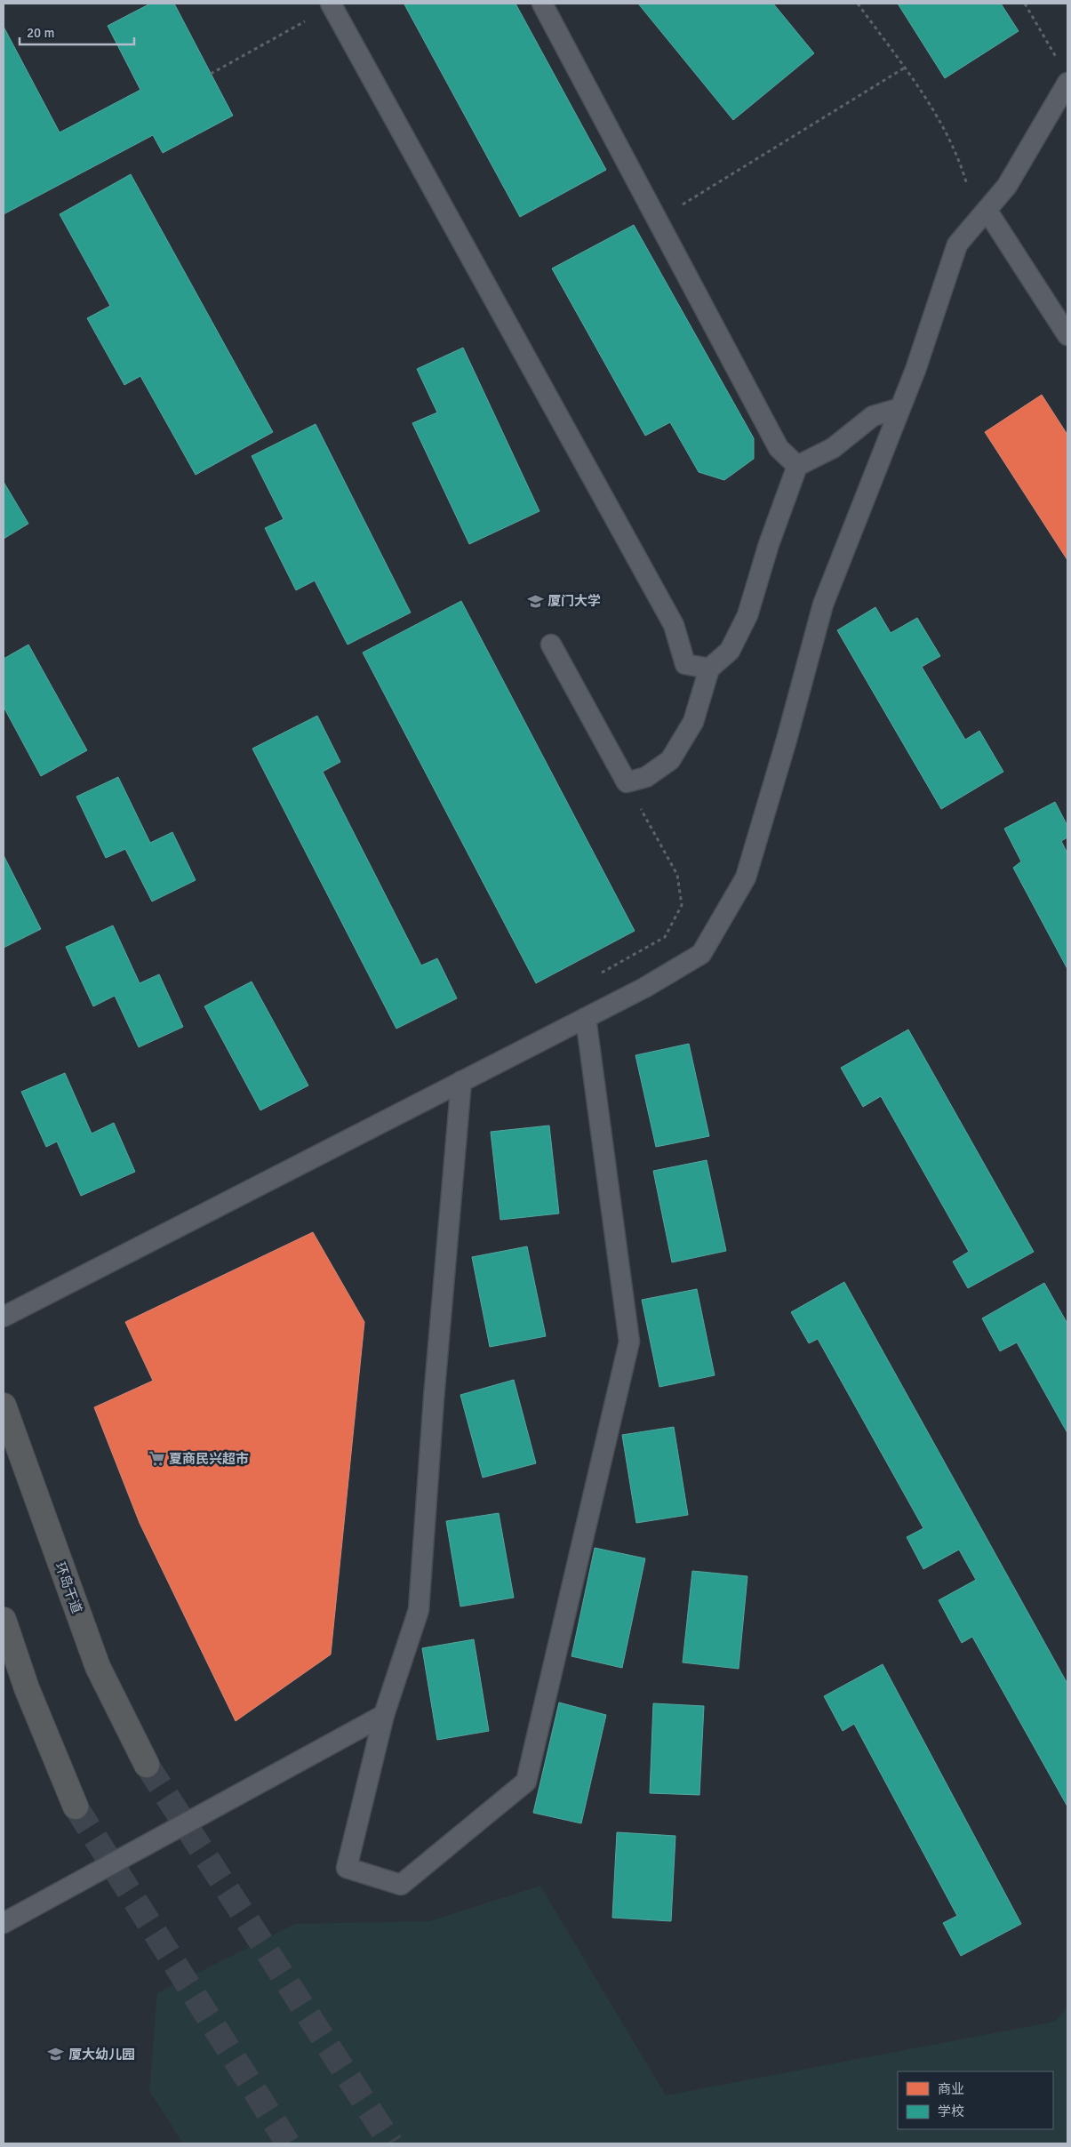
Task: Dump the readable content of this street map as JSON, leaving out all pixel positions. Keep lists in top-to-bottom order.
{
  "streets": {
    "highway": ["环岛干道"]
  },
  "places": {
    "school or university": ["厦门大学", "厦大幼儿园"],
    "supermarket": ["夏商民兴超市"]
  },
  "legend": ["商业", "学校"],
  "scale_bar": "20 m"
}
